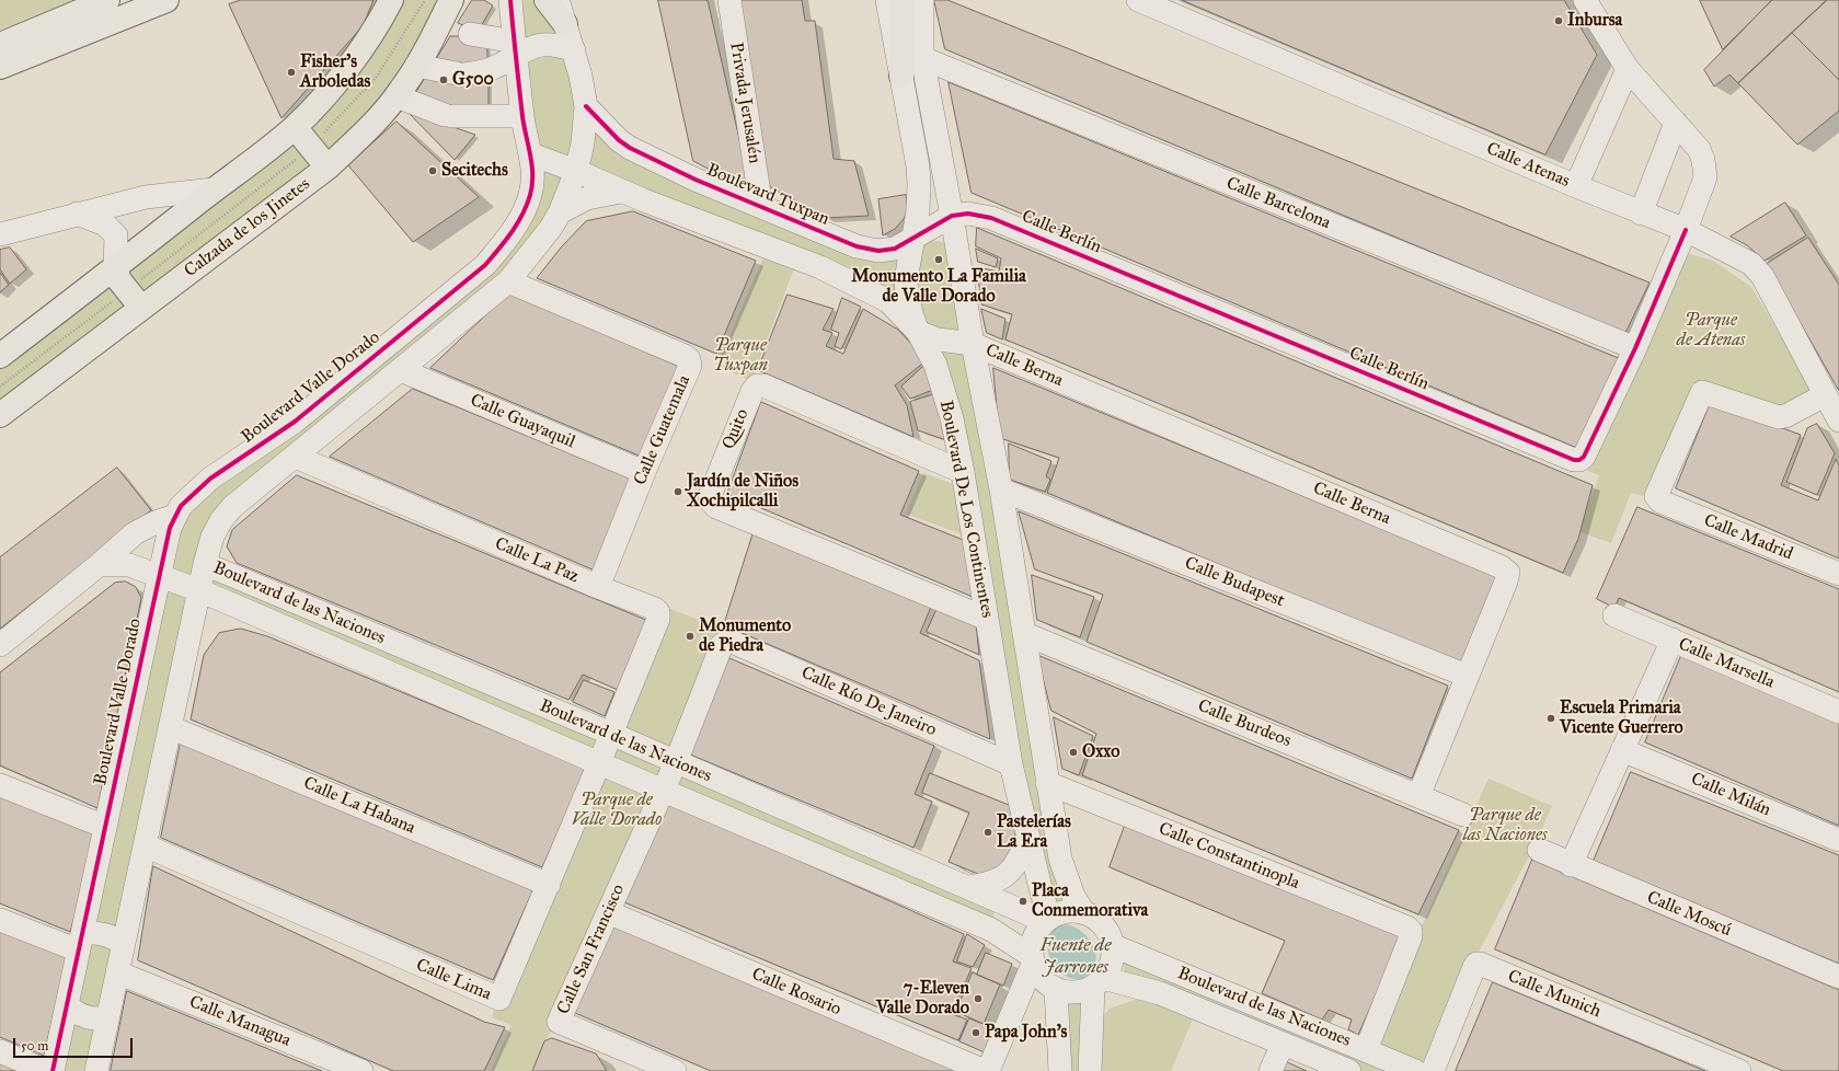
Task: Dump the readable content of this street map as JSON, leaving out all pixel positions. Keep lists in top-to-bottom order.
{
  "streets": {
    "main road": ["Calzada de los Jinetes"],
    "street": [
      "Privada Jerusalén",
      "Calle Atenas",
      "Boulevard Tuxpan",
      "Calle Barcelona",
      "Calle Berlín",
      "Calle Berna",
      "Boulevard Valle Dorado",
      "Calle Guayaquil",
      "Quito",
      "Calle Guatemala",
      "Boulevard De Los Continentes",
      "Calle Madrid",
      "Calle La Paz",
      "Calle Budapest",
      "Boulevard de las Naciones",
      "Calle Marsella",
      "Calle Río De Janeiro",
      "Calle Burdeos",
      "Calle Milán",
      "Calle La Habana",
      "Calle Constantinopla",
      "Calle Moscú",
      "Calle San Francisco",
      "Calle Lima",
      "Calle Rosario",
      "Calle Munich",
      "Calle Managua"
    ]
  },
  "crossings": [
    ["Privada Jerusalén", "Boulevard Tuxpan"],
    ["Calle Atenas", "Calle Berlín"],
    ["Calle Atenas", "Calle Madrid"],
    ["Boulevard Tuxpan", "Calle Berlín"],
    ["Boulevard Tuxpan", "Boulevard De Los Continentes"],
    ["Calle Barcelona", "Calle Berlín"],
    ["Calle Barcelona", "Boulevard De Los Continentes"],
    ["Calle Berlín", "Boulevard De Los Continentes"],
    ["Calle Berna", "Boulevard De Los Continentes"],
    ["Calle Berna", "Calle Budapest"],
    ["Calle Berna", "Calle Burdeos"],
    ["Boulevard Valle Dorado", "Boulevard de las Naciones"],
    ["Calle Guayaquil", "Calle Guatemala"],
    ["Quito", "Boulevard De Los Continentes"],
    ["Calle Guatemala", "Calle La Paz"],
    ["Boulevard De Los Continentes", "Calle Budapest"],
    ["Boulevard De Los Continentes", "Boulevard de las Naciones"],
    ["Boulevard De Los Continentes", "Calle Río De Janeiro"],
    ["Boulevard De Los Continentes", "Calle Burdeos"],
    ["Boulevard De Los Continentes", "Calle Constantinopla"],
    ["Calle La Paz", "Boulevard de las Naciones"],
    ["Calle La Paz", "Calle Lima"],
    ["Boulevard de las Naciones", "Calle Río De Janeiro"],
    ["Boulevard de las Naciones", "Calle Constantinopla"],
    ["Boulevard de las Naciones", "Calle San Francisco"],
    ["Boulevard de las Naciones", "Calle Lima"],
    ["Calle Marsella", "Calle Milán"],
    ["Calle Marsella", "Calle Moscú"],
    ["Calle Río De Janeiro", "Calle San Francisco"],
    ["Calle La Habana", "Calle Lima"],
    ["Calle San Francisco", "Calle Rosario"]
  ],
  "water": ["Fuente de Jarrones"],
  "parks": [
    "Parque de Atenas",
    "Parque Tuxpan",
    "Parque de Valle Dorado",
    "Parque de las Naciones"
  ],
  "places": [
    "Inbursa",
    "Fisher's Arboledas",
    "G500",
    "Secitechs",
    "Monumento La Familia de Valle Dorado",
    "Jardín de Niños Xochipilcalli",
    "Monumento de Piedra",
    "Escuela Primaria Vicente Guerrero",
    "Oxxo",
    "Pastelerías La Era",
    "Placa Conmemorativa",
    "7-Eleven Valle Dorado",
    "Papa John's"
  ],
  "scale_bar": "50 m"
}
